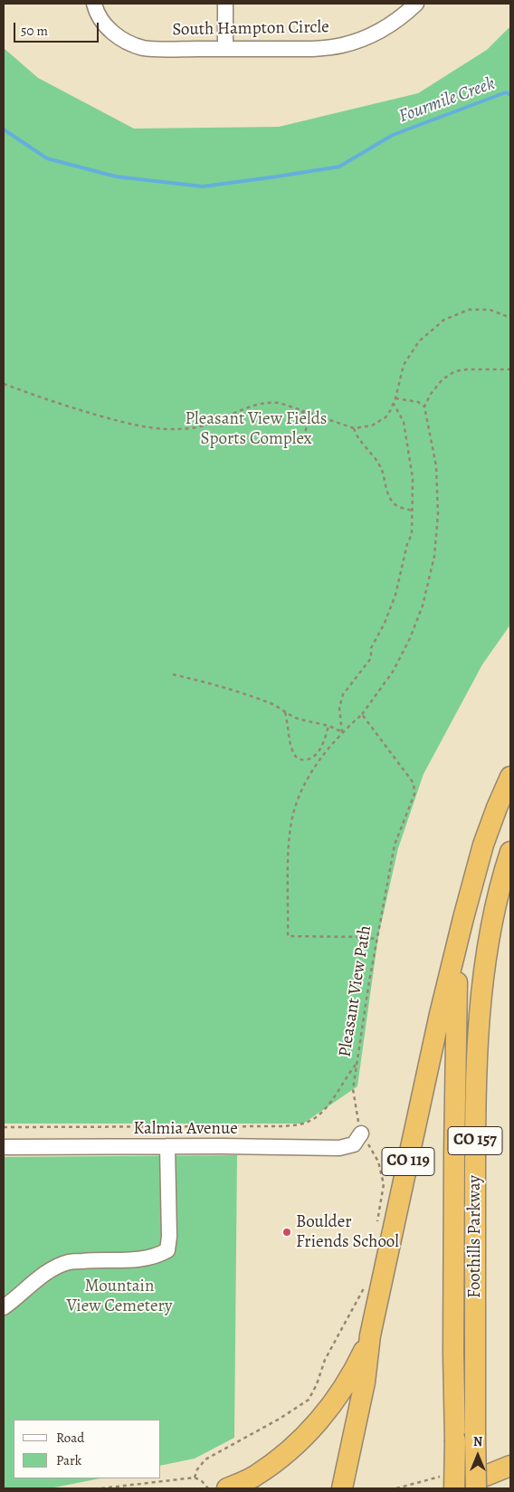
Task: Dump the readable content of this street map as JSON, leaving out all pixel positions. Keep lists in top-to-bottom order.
{
  "streets": {
    "highway": ["CO 157", "CO 119", "Foothills Parkway"],
    "street": ["South Hampton Circle", "Kalmia Avenue"],
    "path": ["Pleasant View Path"]
  },
  "crossings": [
    ["Pleasant View Path", "Kalmia Avenue"],
    ["CO 119", "Foothills Parkway"]
  ],
  "water": ["Fourmile Creek"],
  "parks": ["Pleasant View Fields Sports Complex", "Mountain View Cemetery"],
  "places": ["Boulder Friends School"],
  "legend": ["Road", "Park"],
  "scale_bar": "50 m",
  "north": "top"
}
